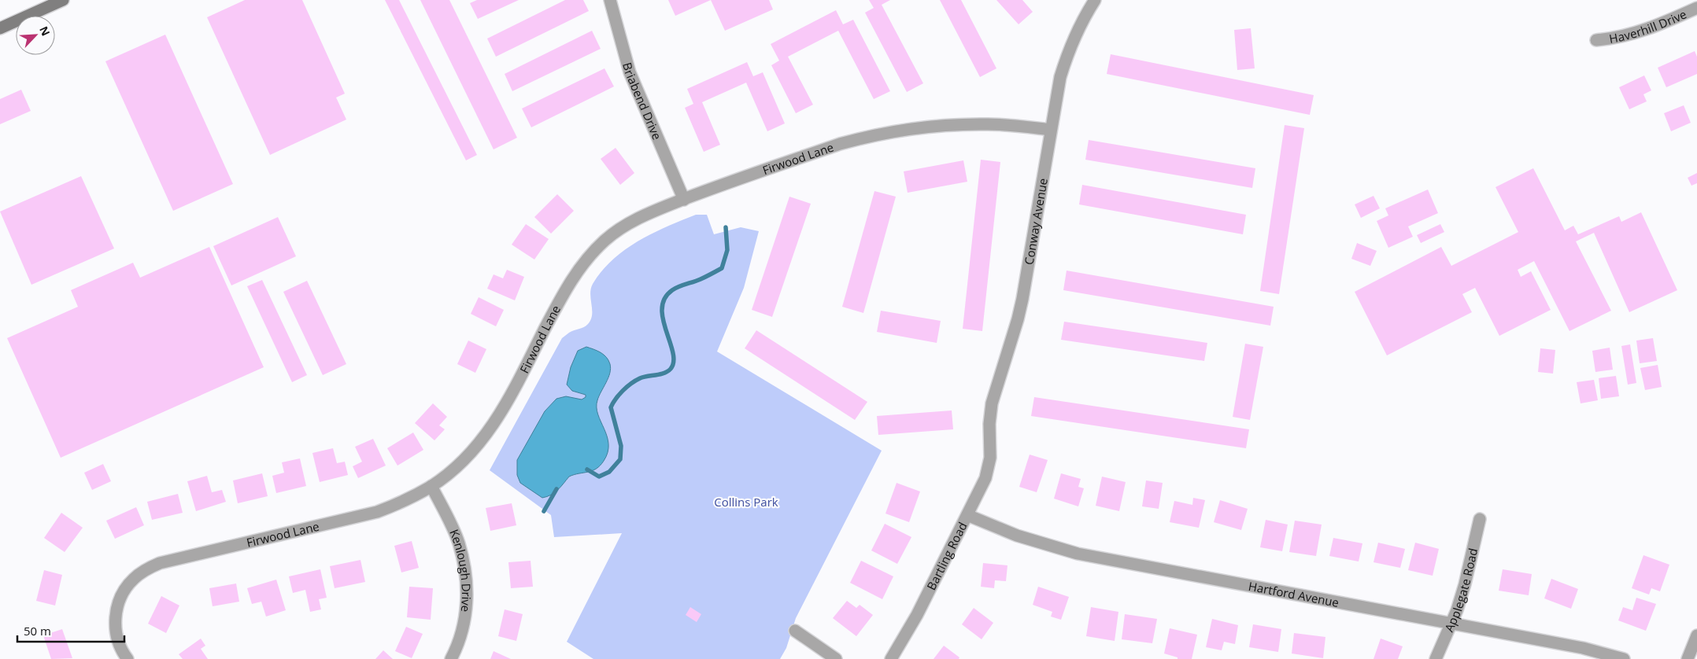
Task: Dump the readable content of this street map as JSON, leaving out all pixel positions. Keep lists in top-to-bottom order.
{
  "streets": {
    "street": [
      "Haverhill Drive",
      "Briabend Drive",
      "Firwood Lane",
      "Conway Avenue",
      "Bartling Road",
      "Kenlough Drive",
      "Applegate Road",
      "Hartford Avenue"
    ]
  },
  "crossings": [
    ["Briabend Drive", "Firwood Lane"],
    ["Firwood Lane", "Conway Avenue"],
    ["Firwood Lane", "Kenlough Drive"],
    ["Conway Avenue", "Bartling Road"],
    ["Bartling Road", "Hartford Avenue"],
    ["Applegate Road", "Hartford Avenue"]
  ],
  "parks": ["Collins Park"],
  "scale_bar": "50 m",
  "north": "top right"
}
